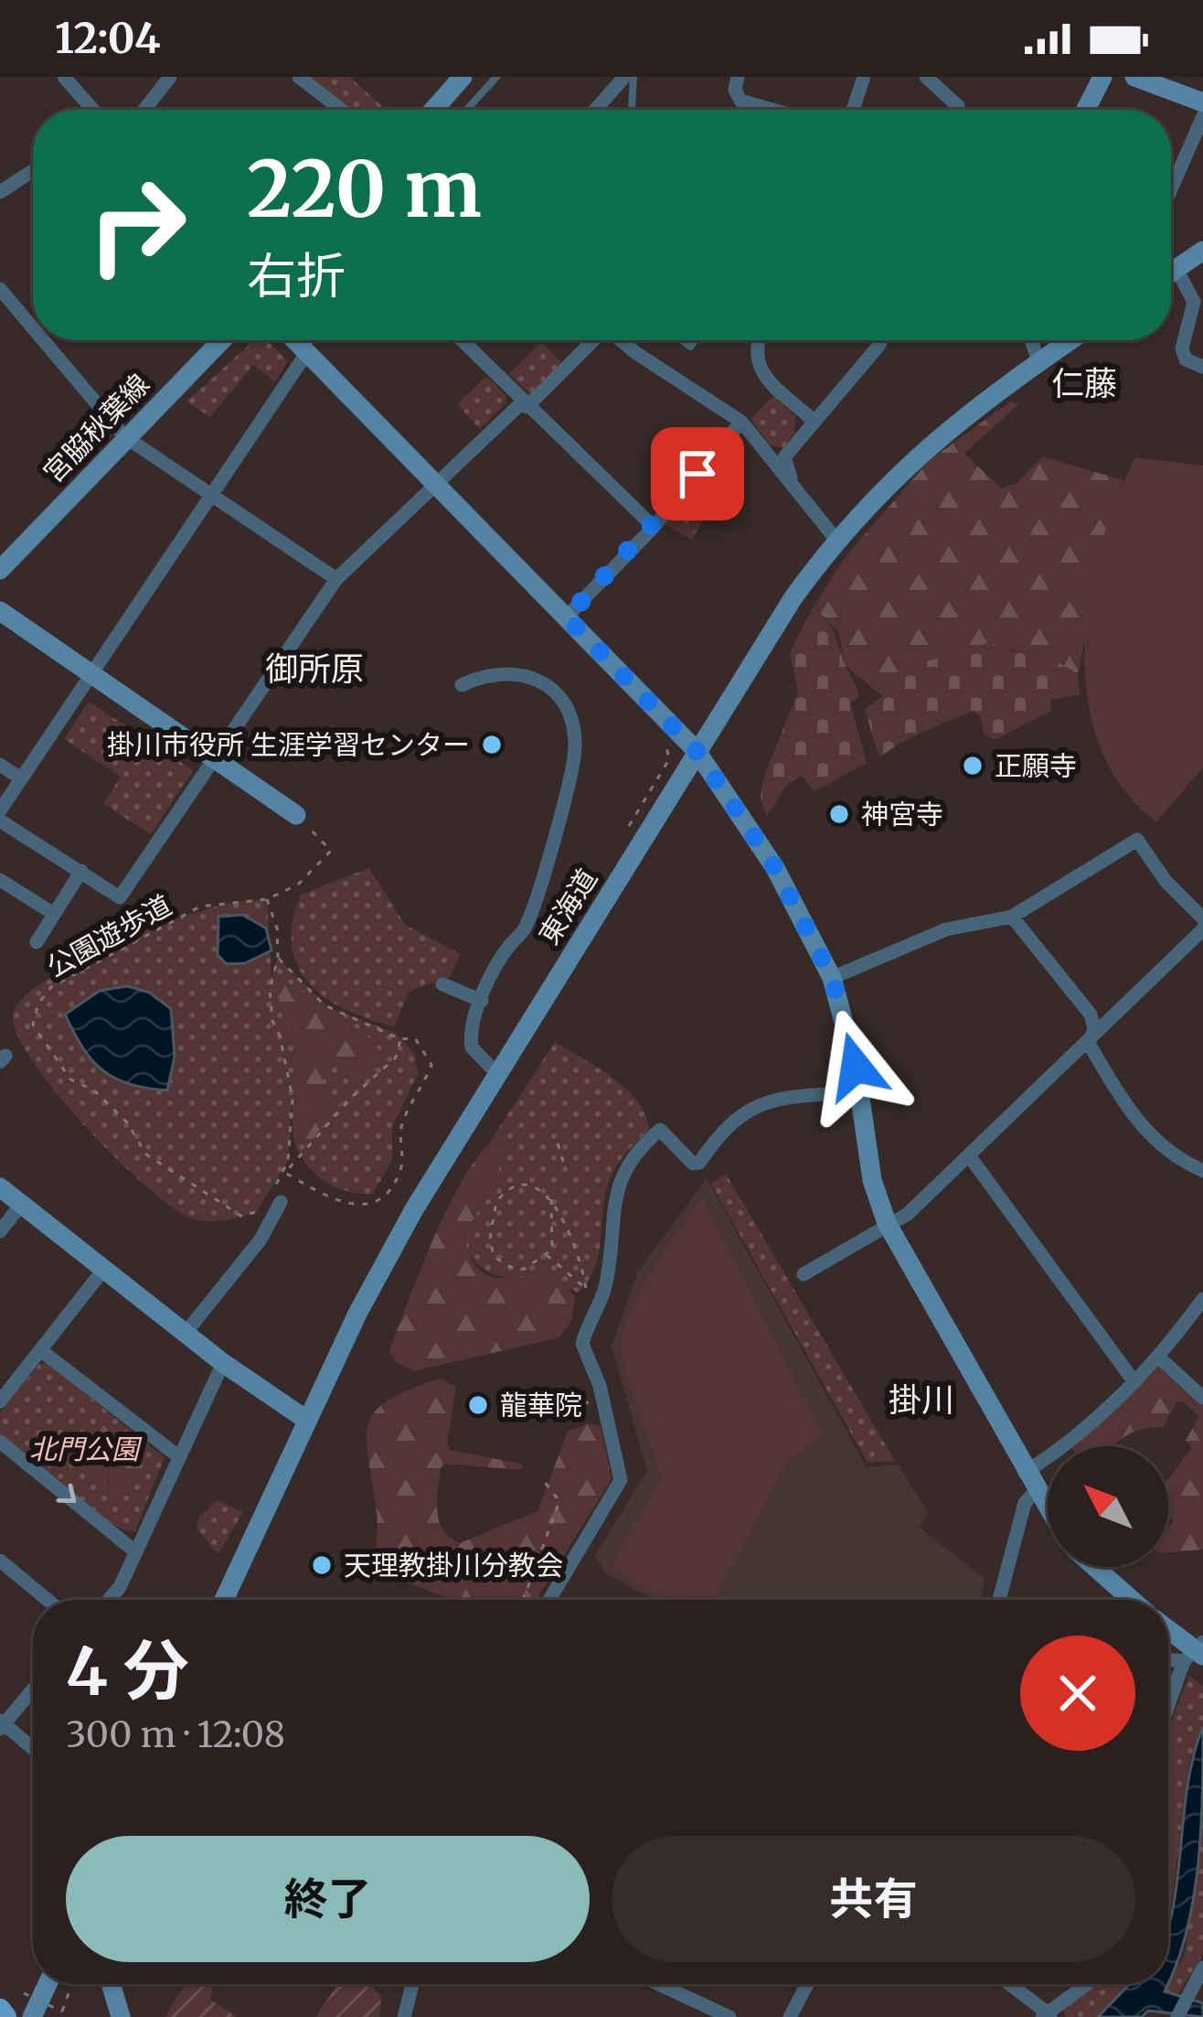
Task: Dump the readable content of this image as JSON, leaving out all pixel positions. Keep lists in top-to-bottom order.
{
  "streets": {
    "street": ["宮脇秋葉線", "東海道"],
    "path": ["公園遊歩道"]
  },
  "districts": ["仁藤", "御所原", "掛川"],
  "parks": ["北門公園"],
  "places": [
    "掛川市役所 生涯学習センター",
    "正願寺",
    "神宮寺",
    "龍華院",
    "天理教掛川分教会"
  ],
  "north": "top left",
  "page": {
    "status": "12:04",
    "turn": ["220 m", "右折"],
    "heading": ["4 分", "300 m · 12:08"],
    "buttons": ["終了", "共有"]
  }
}
